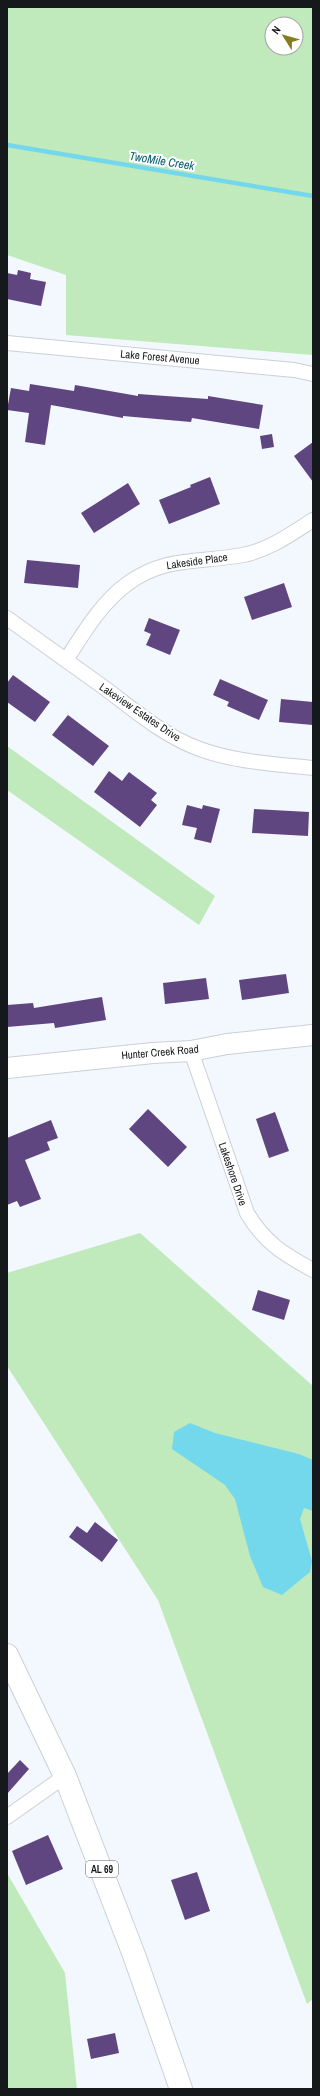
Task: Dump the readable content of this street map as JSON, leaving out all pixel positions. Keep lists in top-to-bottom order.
{
  "streets": {
    "main road": ["Hunter Creek Road", "AL 69"],
    "street": [
      "Lake Forest Avenue",
      "Lakeside Place",
      "Lakeview Estates Drive",
      "Lakeshore Drive"
    ]
  },
  "crossings": [
    ["Lakeside Place", "Lakeview Estates Drive"],
    ["Hunter Creek Road", "Lakeshore Drive"]
  ],
  "water": ["TwoMile Creek"],
  "north": "top left"
}
